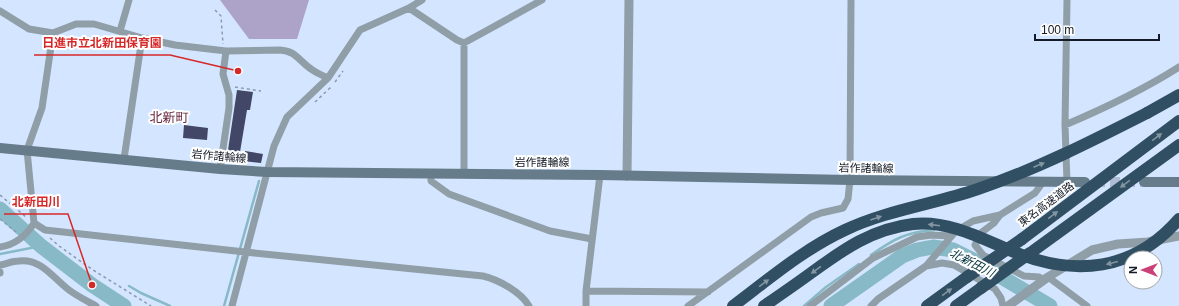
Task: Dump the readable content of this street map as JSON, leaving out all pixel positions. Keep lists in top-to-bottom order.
{
  "streets": {
    "highway": ["東名高速道路"],
    "main road": ["岩作諸輪線"]
  },
  "districts": ["北新町"],
  "water": ["北新田川"],
  "places": ["日進市立北新田保育園", "北新田川"],
  "scale_bar": "100 m",
  "north": "left"
}
